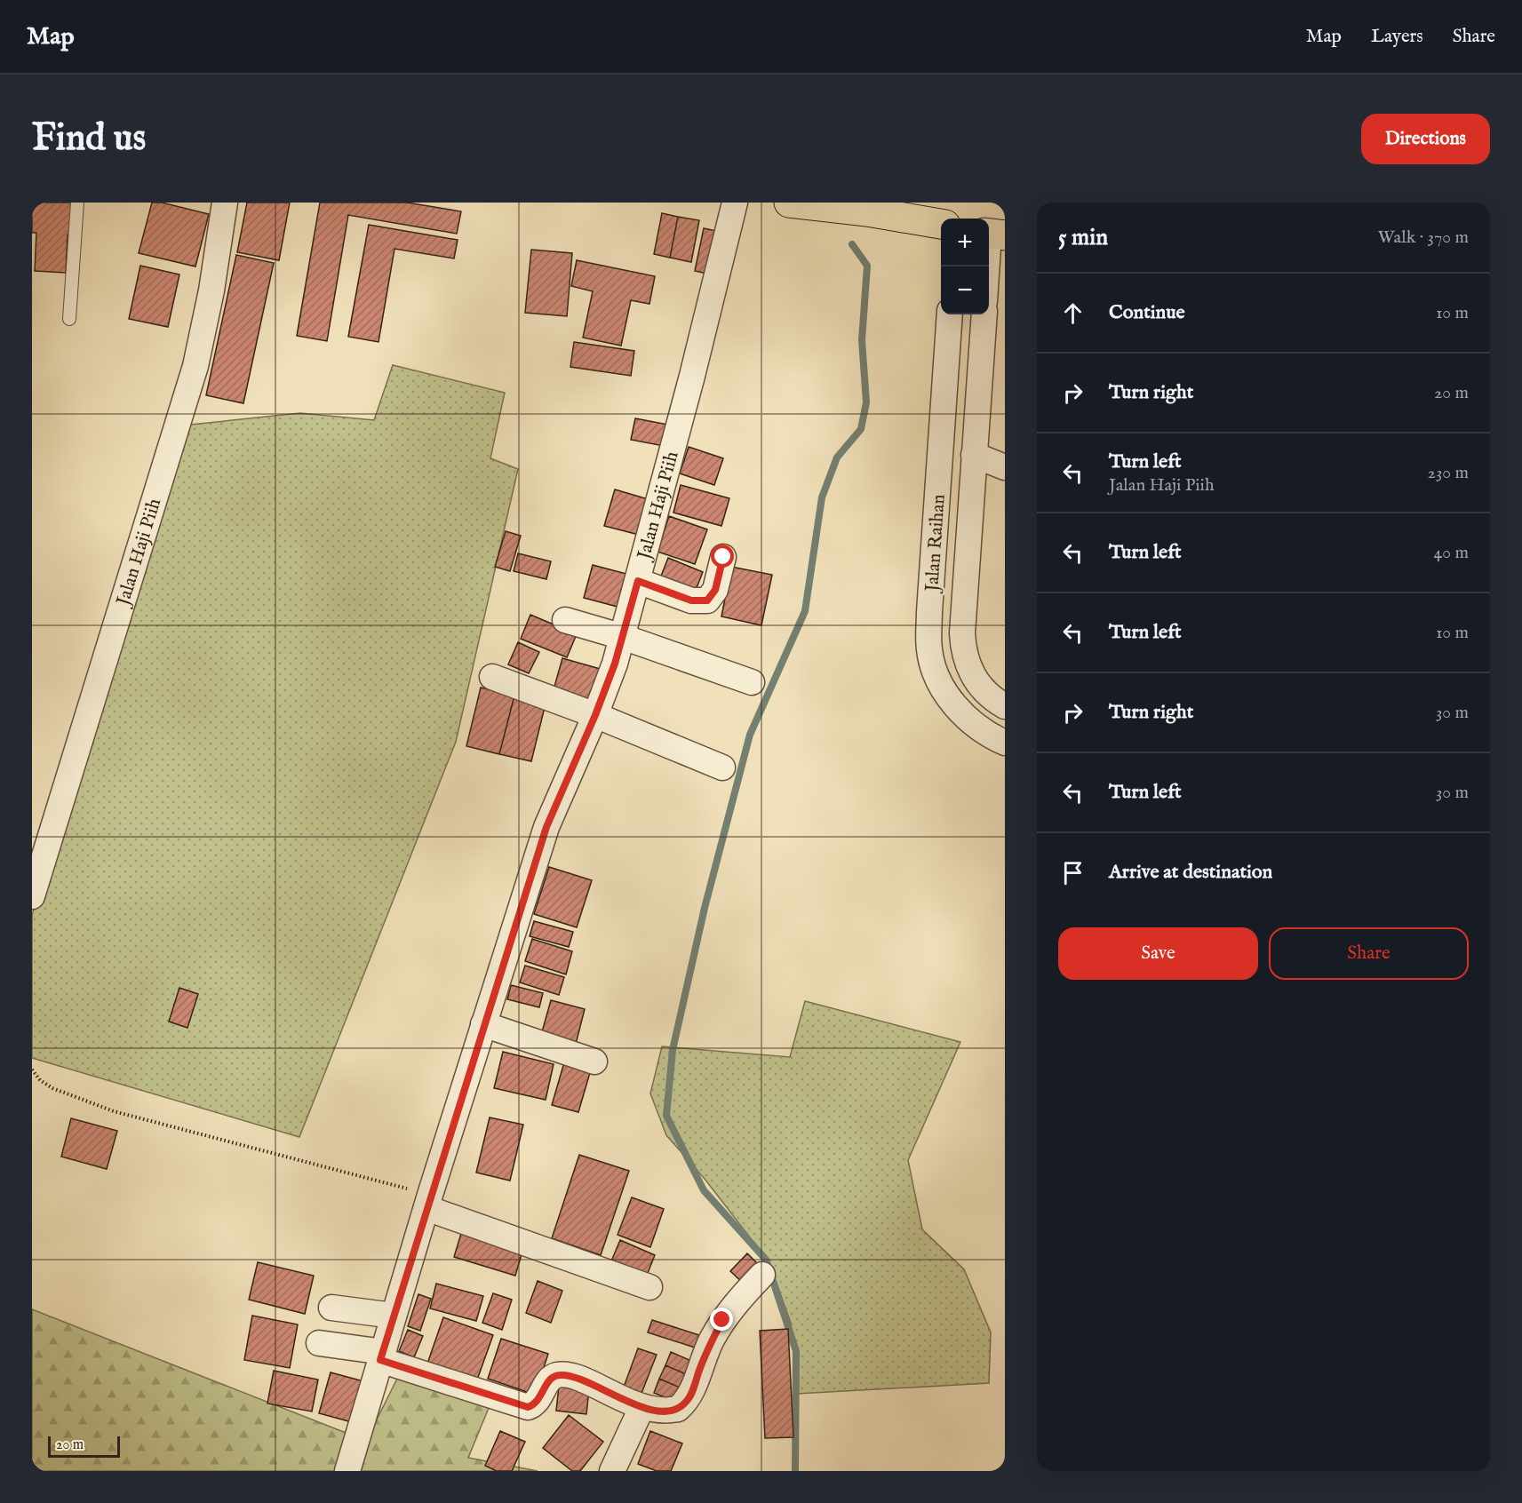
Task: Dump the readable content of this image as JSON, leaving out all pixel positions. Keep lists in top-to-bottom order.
{
  "streets": {
    "street": ["Jalan Haji Piih", "Jalan Raihan"]
  },
  "scale_bar": "20 m",
  "page": {
    "header": "Map",
    "nav": ["Map", "Layers", "Share"],
    "buttons": [
      "Directions",
      ["Save", "Share"]
    ],
    "title": "Find us",
    "heading": ["5 min", "Walk · 370 m"],
    "map_buttons": ["+", "−"],
    "list": [
      ["Continue", "10 m"],
      ["Turn right", "20 m"],
      ["Turn left", "Jalan Haji Piih", "230 m"],
      ["Turn left", "40 m"],
      ["Turn left", "10 m"],
      ["Turn right", "30 m"],
      ["Turn left", "30 m"],
      "Arrive at destination"
    ],
    "scale": "20 m"
  }
}
